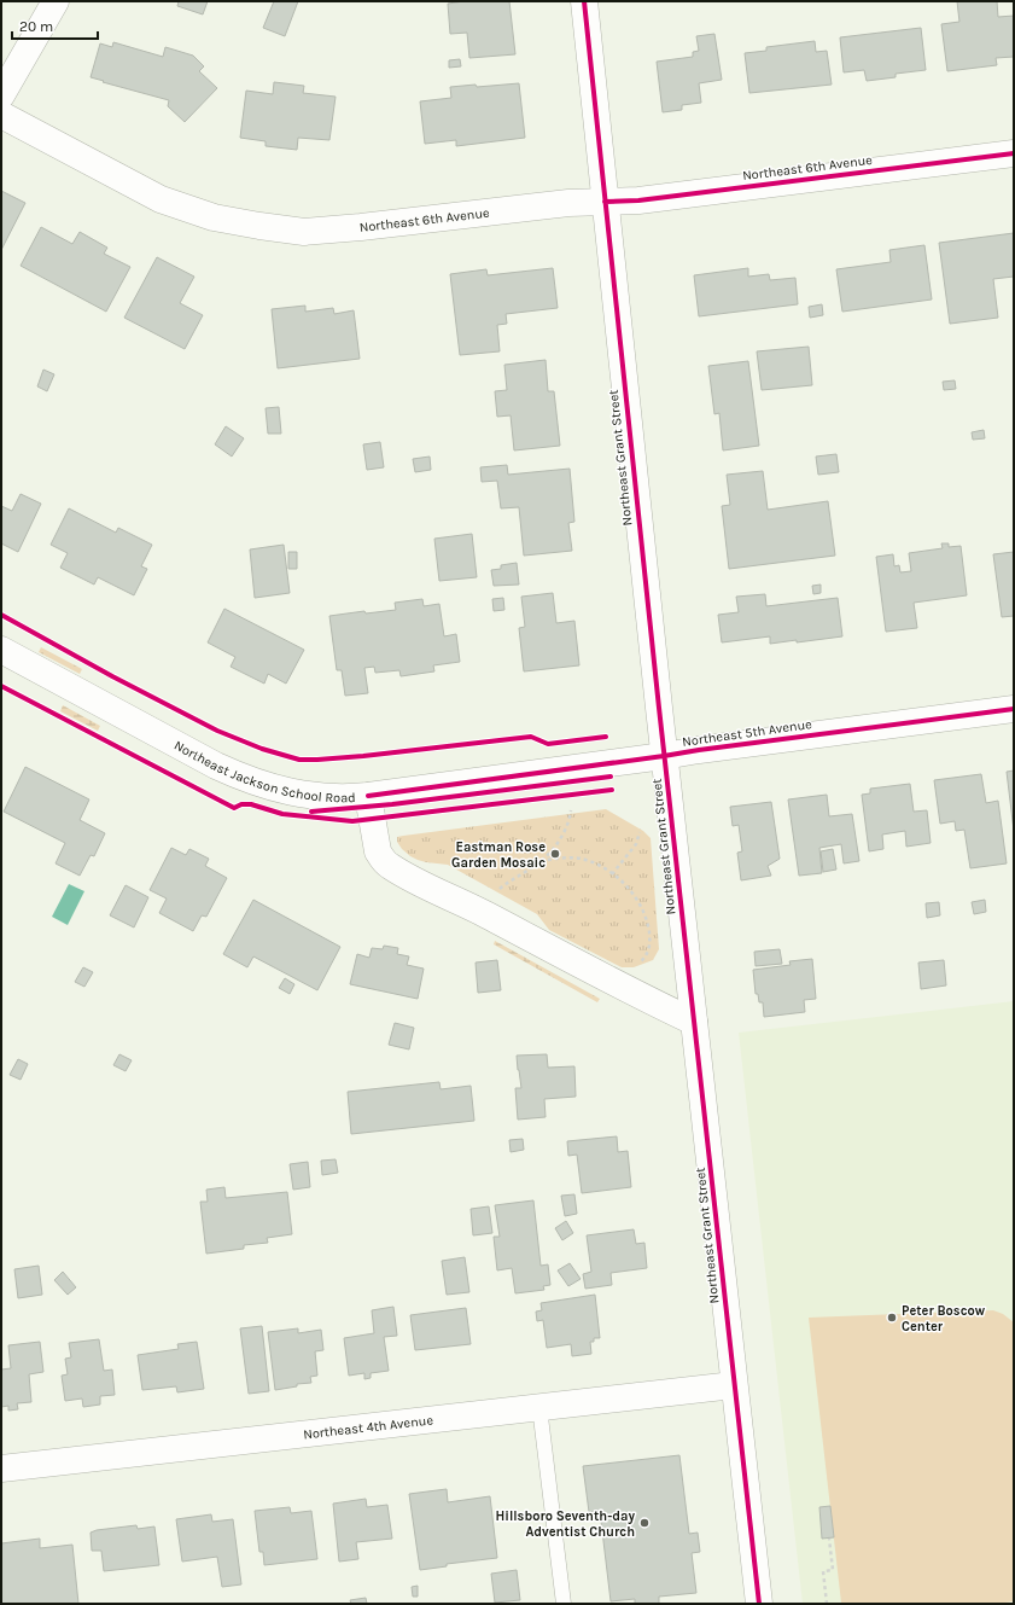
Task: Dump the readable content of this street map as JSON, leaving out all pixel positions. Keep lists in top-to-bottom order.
{
  "streets": {
    "street": [
      "Northeast 6th Avenue",
      "Northeast Grant Street",
      "Northeast 5th Avenue",
      "Northeast Jackson School Road",
      "Northeast 4th Avenue"
    ]
  },
  "crossings": [
    ["Northeast 6th Avenue", "Northeast Grant Street"],
    ["Northeast Grant Street", "Northeast 5th Avenue"],
    ["Northeast Grant Street", "Northeast Jackson School Road"],
    ["Northeast Grant Street", "Northeast 4th Avenue"],
    ["Northeast 5th Avenue", "Northeast Jackson School Road"]
  ],
  "places": ["Eastman Rose Garden Mosaic", "Peter Boscow Center", "Hillsboro Seventh-day Adventist Church"],
  "scale_bar": "20 m"
}
